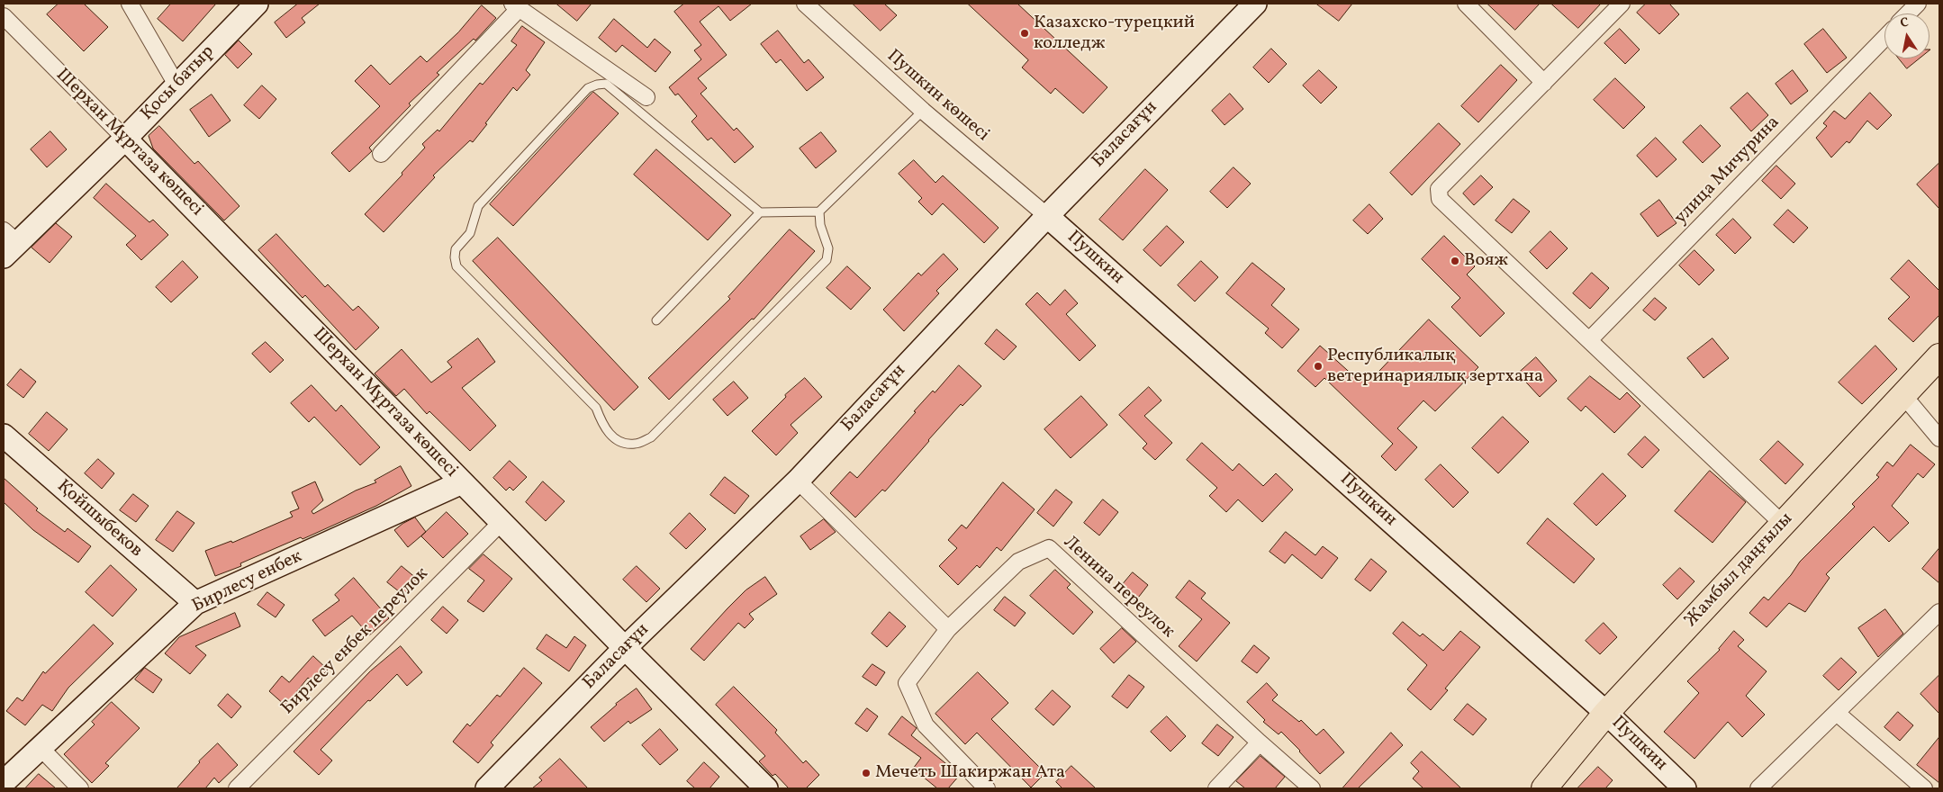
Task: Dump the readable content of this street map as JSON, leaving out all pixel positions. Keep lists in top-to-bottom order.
{
  "streets": {
    "main road": ["Жамбыл даңғылы"],
    "street": [
      "Қосы батыр",
      "Пушкин көшесі",
      "Баласағұн",
      "Шерхан Мұртаза көшесі",
      "улица Мичурина",
      "Пушкин",
      "Қойшыбеков",
      "Бирлесу енбек",
      "Ленина переулок",
      "Бирлесу енбек переулок"
    ]
  },
  "crossings": [
    ["Қосы батыр", "Шерхан Мұртаза көшесі"],
    ["Пушкин көшесі", "Баласағұн"],
    ["Пушкин көшесі", "Пушкин"],
    ["Баласағұн", "Шерхан Мұртаза көшесі"],
    ["Баласағұн", "Пушкин"],
    ["Шерхан Мұртаза көшесі", "Бирлесу енбек"],
    ["Шерхан Мұртаза көшесі", "Бирлесу енбек переулок"],
    ["Пушкин", "Жамбыл даңғылы"],
    ["Қойшыбеков", "Бирлесу енбек"]
  ],
  "places": [
    "Казахско-турецкий колледж",
    "Вояж",
    "Республикалық ветеринариялық зертхана",
    "Мечеть Шакиржан Ата"
  ],
  "north": "top"
}
